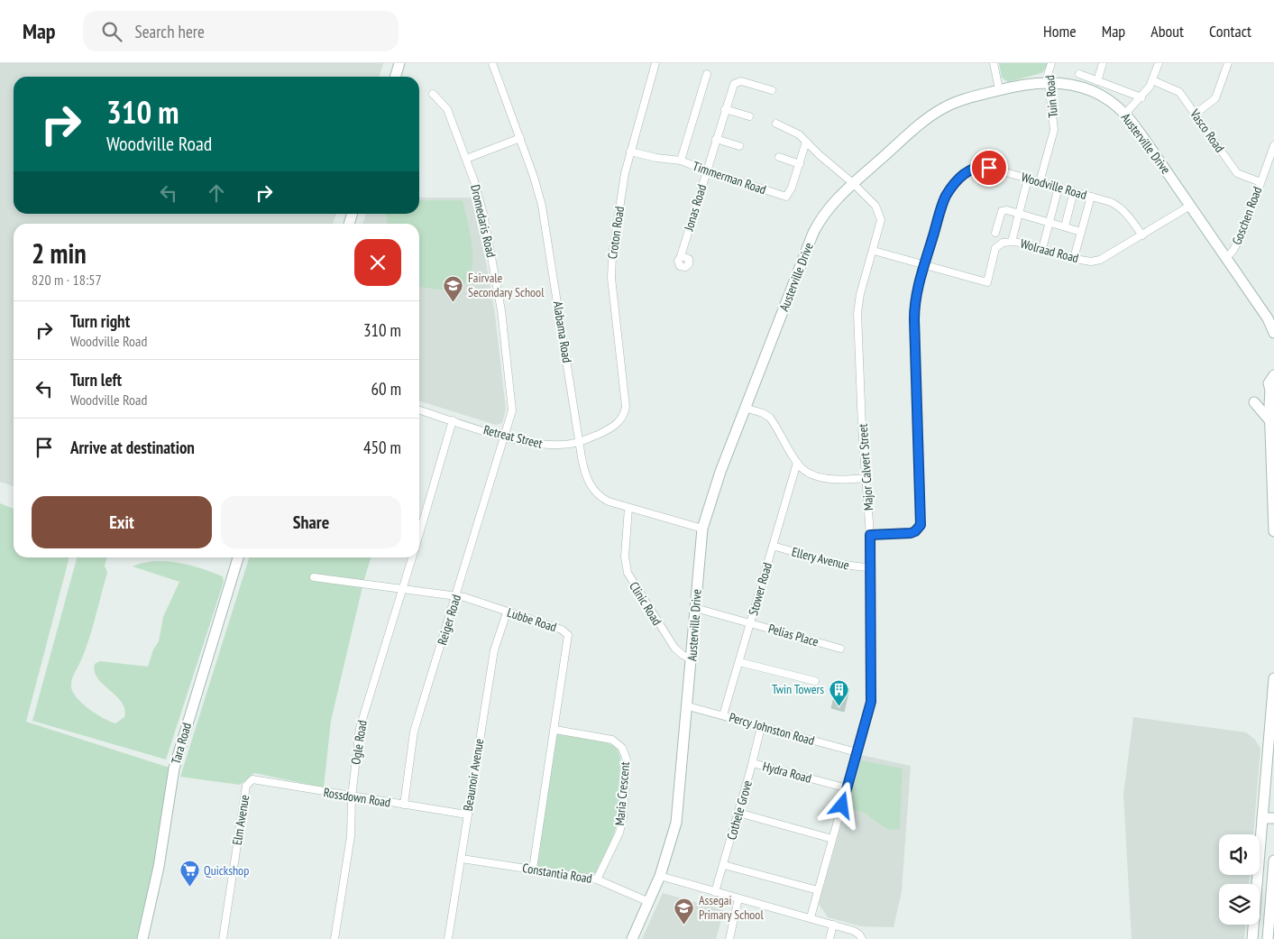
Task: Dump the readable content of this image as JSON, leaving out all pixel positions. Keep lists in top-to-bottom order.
{
  "streets": {
    "street": [
      "Tuin Road",
      "Vasco Road",
      "Austerville Drive",
      "Timmerman Road",
      "Woodville Road",
      "Jonas Road",
      "Goschen Road",
      "Dromedaris Road",
      "Croton Road",
      "Wolraad Road",
      "Alabama Road",
      "Retreat Street",
      "Major Calvert Street",
      "Ellery Avenue",
      "Stower Road",
      "Clinic Road",
      "Reiger Road",
      "Lubbe Road",
      "Pelias Place",
      "Percy Johnston Road",
      "Ogle Road",
      "Tara Road",
      "Hydra Road",
      "Beaunoir Avenue",
      "Maria Crescent",
      "Rossdown Road",
      "Cothele Grove",
      "Elm Avenue",
      "Constantia Road"
    ]
  },
  "crossings": [
    ["Tuin Road", "Austerville Drive"],
    ["Tuin Road", "Woodville Road"],
    ["Vasco Road", "Goschen Road"],
    ["Austerville Drive", "Goschen Road"],
    ["Austerville Drive", "Wolraad Road"],
    ["Austerville Drive", "Alabama Road"],
    ["Austerville Drive", "Major Calvert Street"],
    ["Austerville Drive", "Clinic Road"],
    ["Austerville Drive", "Pelias Place"],
    ["Austerville Drive", "Percy Johnston Road"],
    ["Austerville Drive", "Constantia Road"],
    ["Timmerman Road", "Jonas Road"],
    ["Timmerman Road", "Croton Road"],
    ["Timmerman Road", "Major Calvert Street"],
    ["Woodville Road", "Wolraad Road"],
    ["Woodville Road", "Major Calvert Street"],
    ["Dromedaris Road", "Retreat Street"],
    ["Dromedaris Road", "Reiger Road"],
    ["Croton Road", "Retreat Street"],
    ["Wolraad Road", "Major Calvert Street"],
    ["Alabama Road", "Retreat Street"],
    ["Alabama Road", "Clinic Road"],
    ["Retreat Street", "Reiger Road"],
    ["Major Calvert Street", "Ellery Avenue"],
    ["Major Calvert Street", "Percy Johnston Road"],
    ["Major Calvert Street", "Hydra Road"],
    ["Ellery Avenue", "Stower Road"],
    ["Stower Road", "Pelias Place"],
    ["Stower Road", "Percy Johnston Road"],
    ["Reiger Road", "Lubbe Road"],
    ["Reiger Road", "Rossdown Road"],
    ["Lubbe Road", "Ogle Road"],
    ["Lubbe Road", "Beaunoir Avenue"],
    ["Lubbe Road", "Maria Crescent"],
    ["Lubbe Road", "Constantia Road"],
    ["Percy Johnston Road", "Cothele Grove"],
    ["Ogle Road", "Rossdown Road"],
    ["Hydra Road", "Cothele Grove"],
    ["Beaunoir Avenue", "Rossdown Road"],
    ["Beaunoir Avenue", "Constantia Road"],
    ["Maria Crescent", "Constantia Road"],
    ["Rossdown Road", "Elm Avenue"]
  ],
  "places": {
    "school or university": ["Fairvale Secondary School", "Assegai Primary School"],
    "building": ["Twin Towers"],
    "supermarket": ["Quickshop"]
  },
  "page": {
    "header": "Map",
    "search": "Search here",
    "nav": [
      "Home",
      "Map",
      "About",
      "Contact"
    ],
    "turn": ["310 m", "Woodville Road"],
    "heading": ["2 min", "820 m · 18:57"],
    "list": [
      {
        "name": "Turn right",
        "note": "Woodville Road",
        "value": "310 m"
      },
      {
        "name": "Turn left",
        "note": "Woodville Road",
        "value": "60 m"
      },
      {
        "name": "Arrive at destination",
        "value": "450 m"
      }
    ],
    "buttons": ["Exit", "Share"]
  }
}
